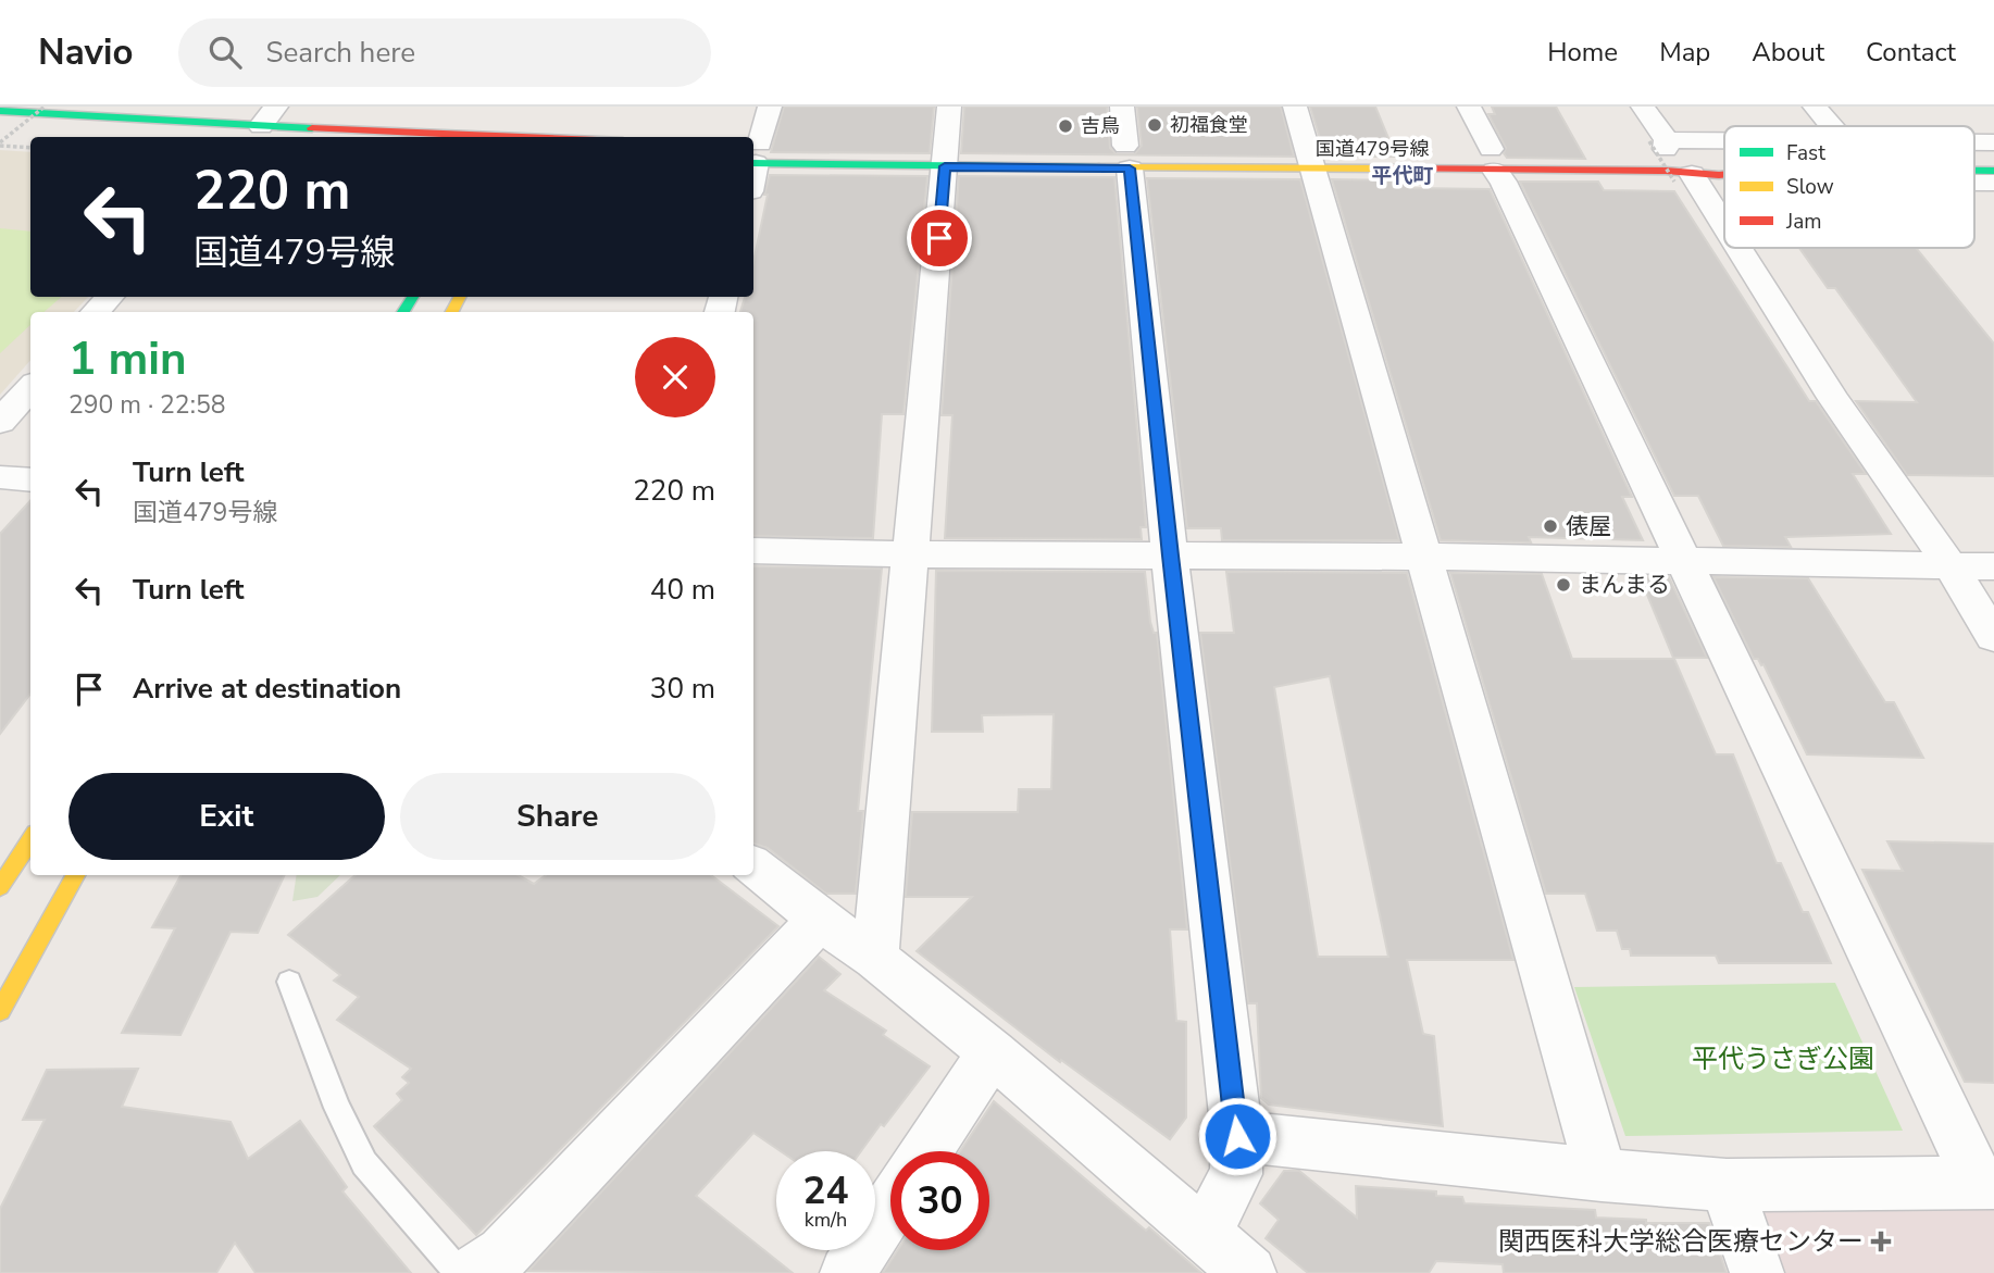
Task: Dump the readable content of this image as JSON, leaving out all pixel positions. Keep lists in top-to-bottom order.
{
  "streets": {
    "highway": ["国道479号線"]
  },
  "districts": ["平代町"],
  "parks": ["平代うさぎ公園"],
  "places": {
    "other": [
      "初福食堂",
      "吉鳥",
      "俵屋",
      "まんまる"
    ],
    "health": ["関西医科大学総合医療センター"]
  },
  "legend": ["Fast", "Slow", "Jam"],
  "page": {
    "header": "Navio",
    "search": "Search here",
    "nav": [
      "Home",
      "Map",
      "About",
      "Contact"
    ],
    "turn": ["220 m", "国道479号線"],
    "heading": ["1 min", "290 m · 22:58"],
    "list": [
      {
        "name": "Turn left",
        "note": "国道479号線",
        "value": "220 m"
      },
      {
        "name": "Turn left",
        "value": "40 m"
      },
      {
        "name": "Arrive at destination",
        "value": "30 m"
      }
    ],
    "buttons": ["Exit", "Share"],
    "speed": "24 km/h",
    "limit": "30"
  }
}
